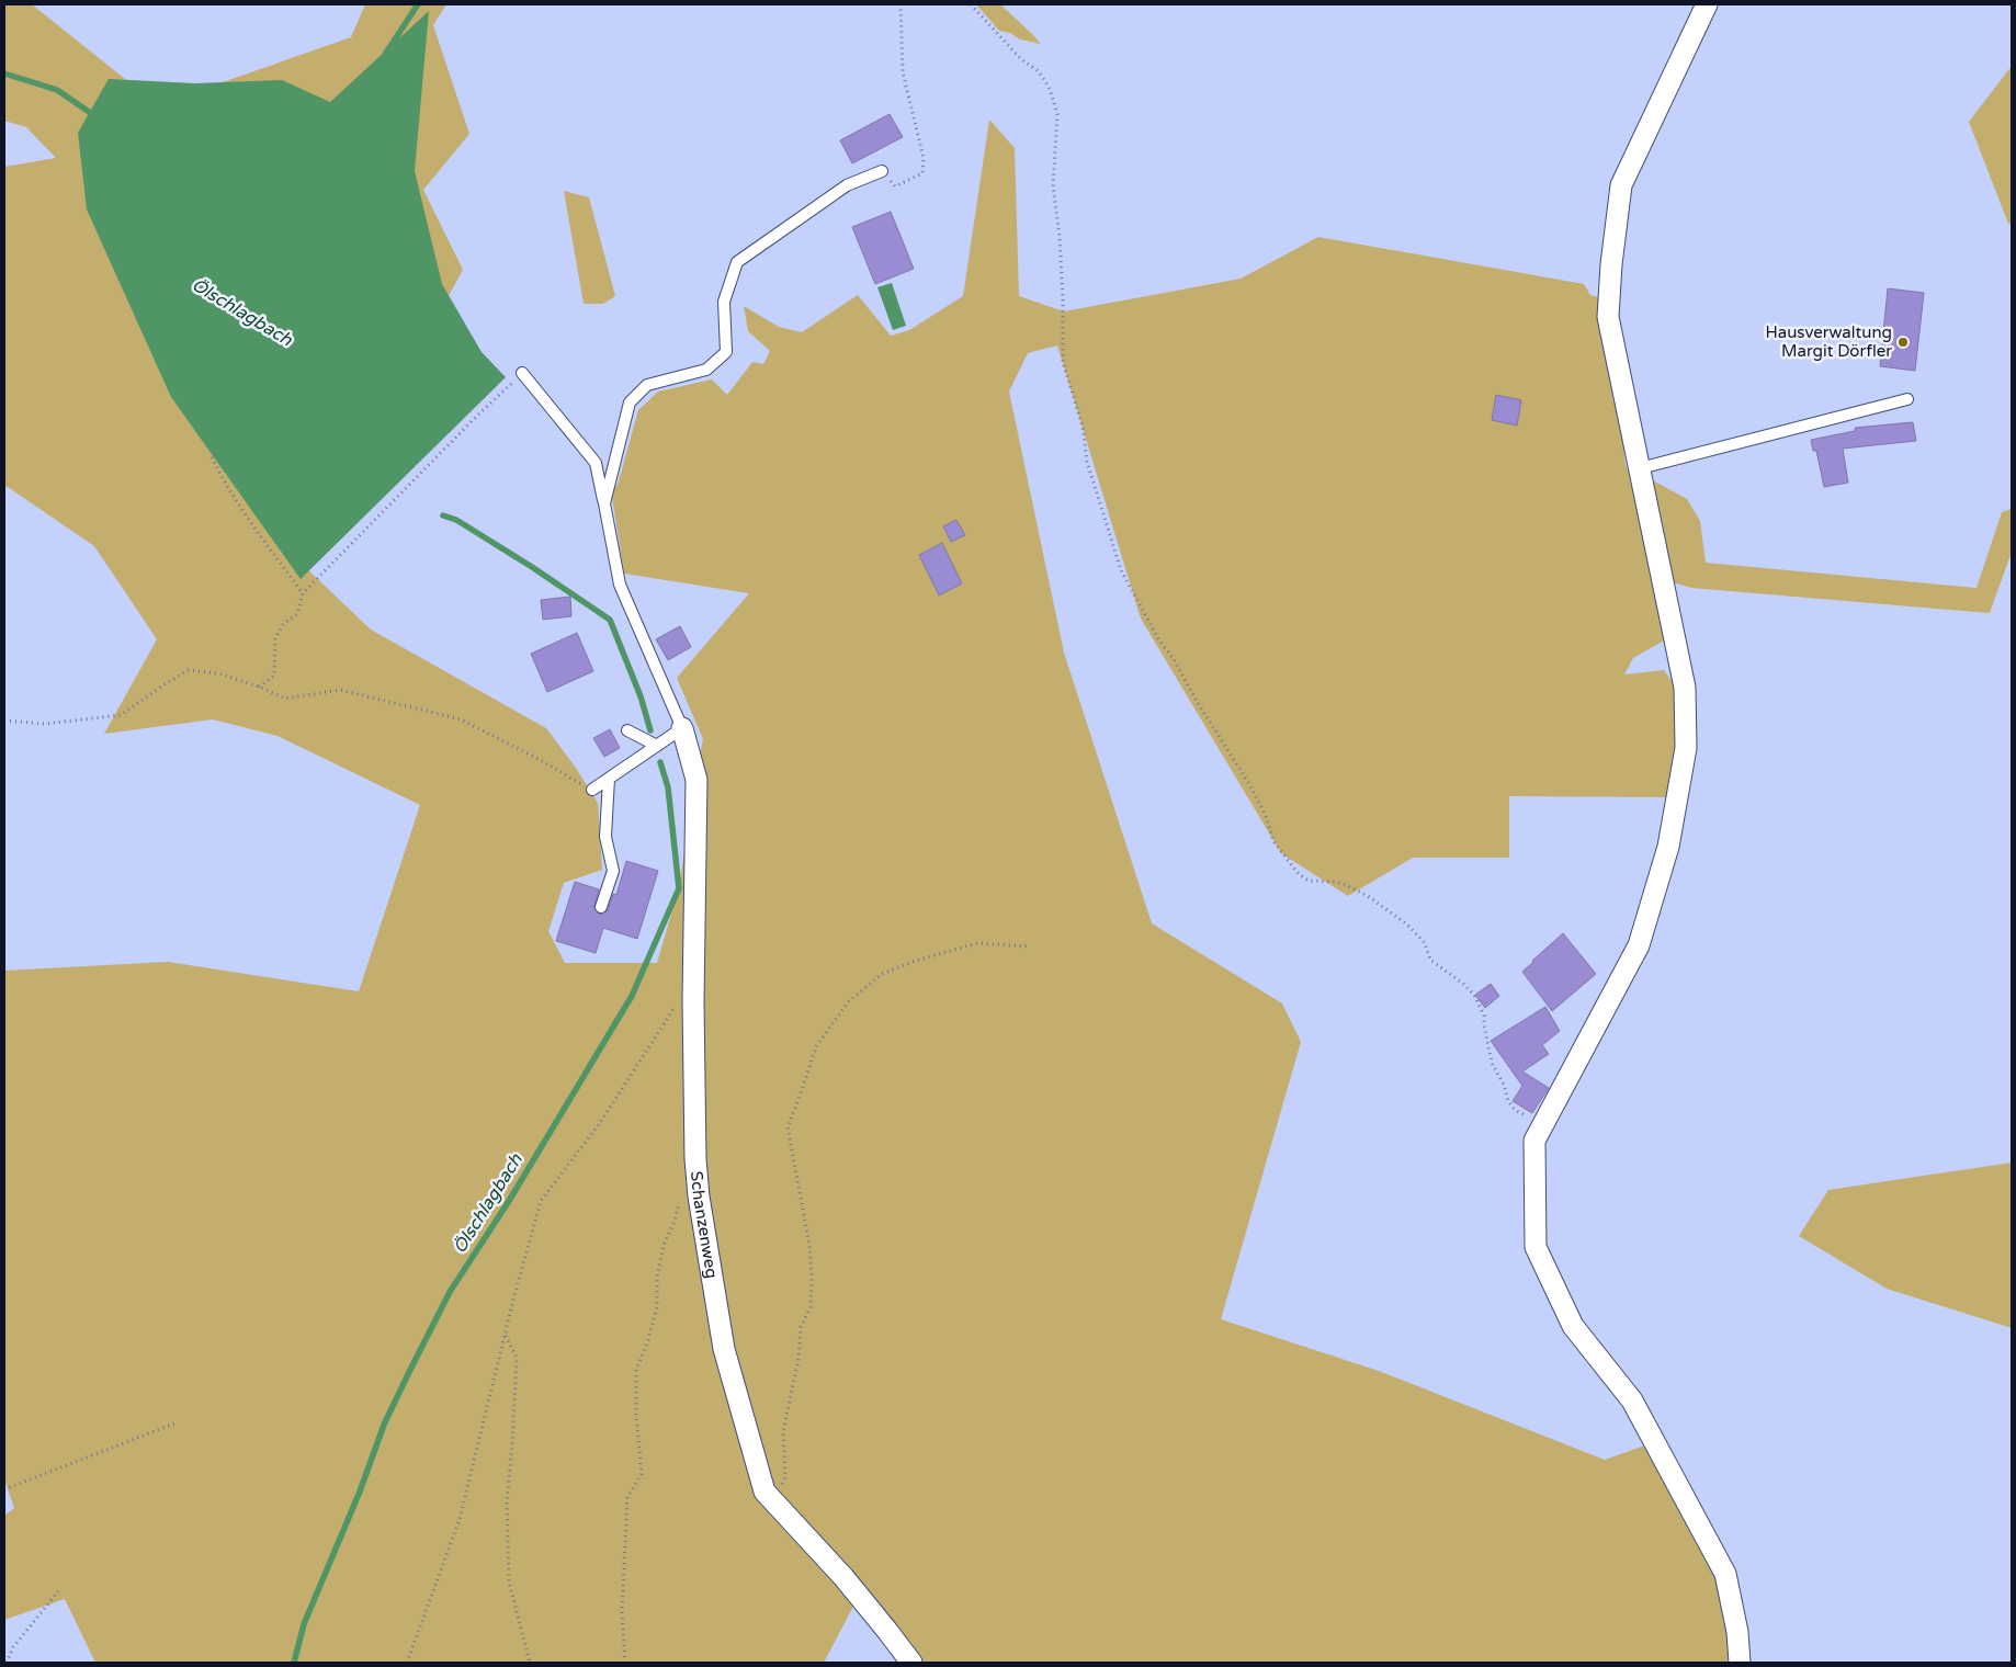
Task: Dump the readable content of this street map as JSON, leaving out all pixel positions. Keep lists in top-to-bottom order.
{
  "streets": {
    "street": ["Schanzenweg"]
  },
  "water": ["Ölschlagbach"],
  "places": ["Hausverwaltung Margit Dörfler"]
}
